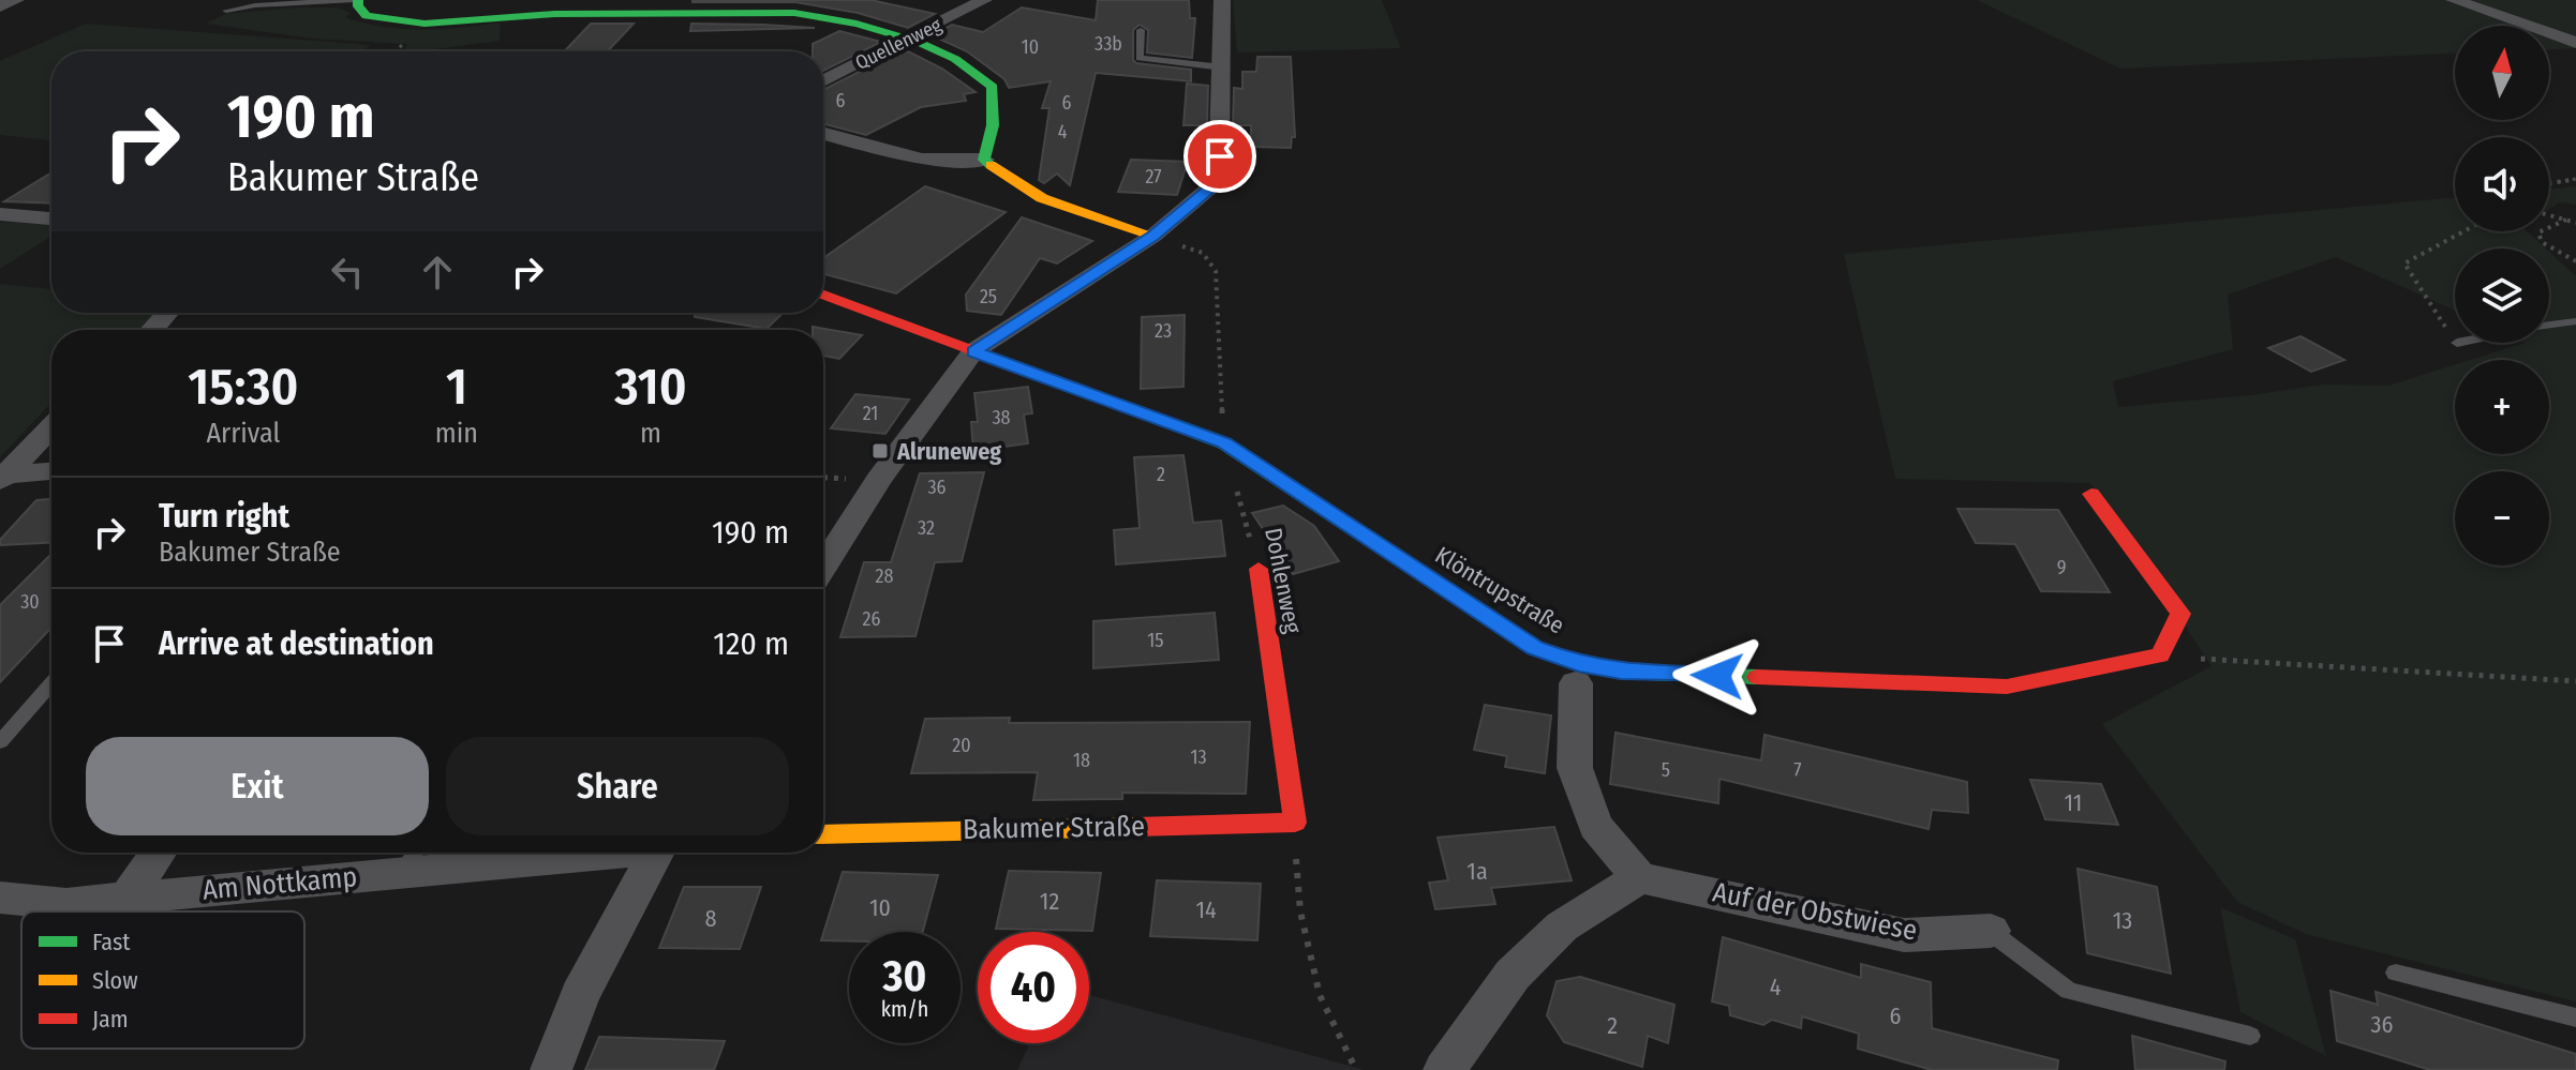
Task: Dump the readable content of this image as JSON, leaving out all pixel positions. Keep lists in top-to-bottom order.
{
  "streets": {
    "street": [
      "Quellenweg",
      "Dohlenweg",
      "Klöntrupstraße",
      "Bakumer Straße",
      "Am Nottkamp",
      "Auf der Obstwiese"
    ]
  },
  "crossings": [
    ["Dohlenweg", "Klöntrupstraße"],
    ["Dohlenweg", "Bakumer Straße"]
  ],
  "places": {
    "transit": ["Alruneweg"]
  },
  "house_numbers": [
    "33b",
    "10",
    "6",
    "6",
    "4",
    "27",
    "25",
    "23",
    "21",
    "38",
    "2",
    "36",
    "32",
    "9",
    "28",
    "30",
    "26",
    "15",
    "20",
    "13",
    "18",
    "5",
    "7",
    "11",
    "1a",
    "12",
    "10",
    "14",
    "8",
    "13",
    "4",
    "6",
    "36",
    "2"
  ],
  "legend": ["Fast", "Slow", "Jam"],
  "north": "top",
  "page": {
    "map_buttons": ["+", "−"],
    "turn": ["190 m", "Bakumer Straße"],
    "eta": [
      "15:30",
      "Arrival",
      "1",
      "min",
      "310",
      "m"
    ],
    "list": [
      {
        "name": "Turn right",
        "note": "Bakumer Straße",
        "value": "190 m"
      },
      {
        "name": "Arrive at destination",
        "value": "120 m"
      }
    ],
    "buttons": ["Exit", "Share"],
    "speed": "30 km/h",
    "limit": "40"
  }
}
